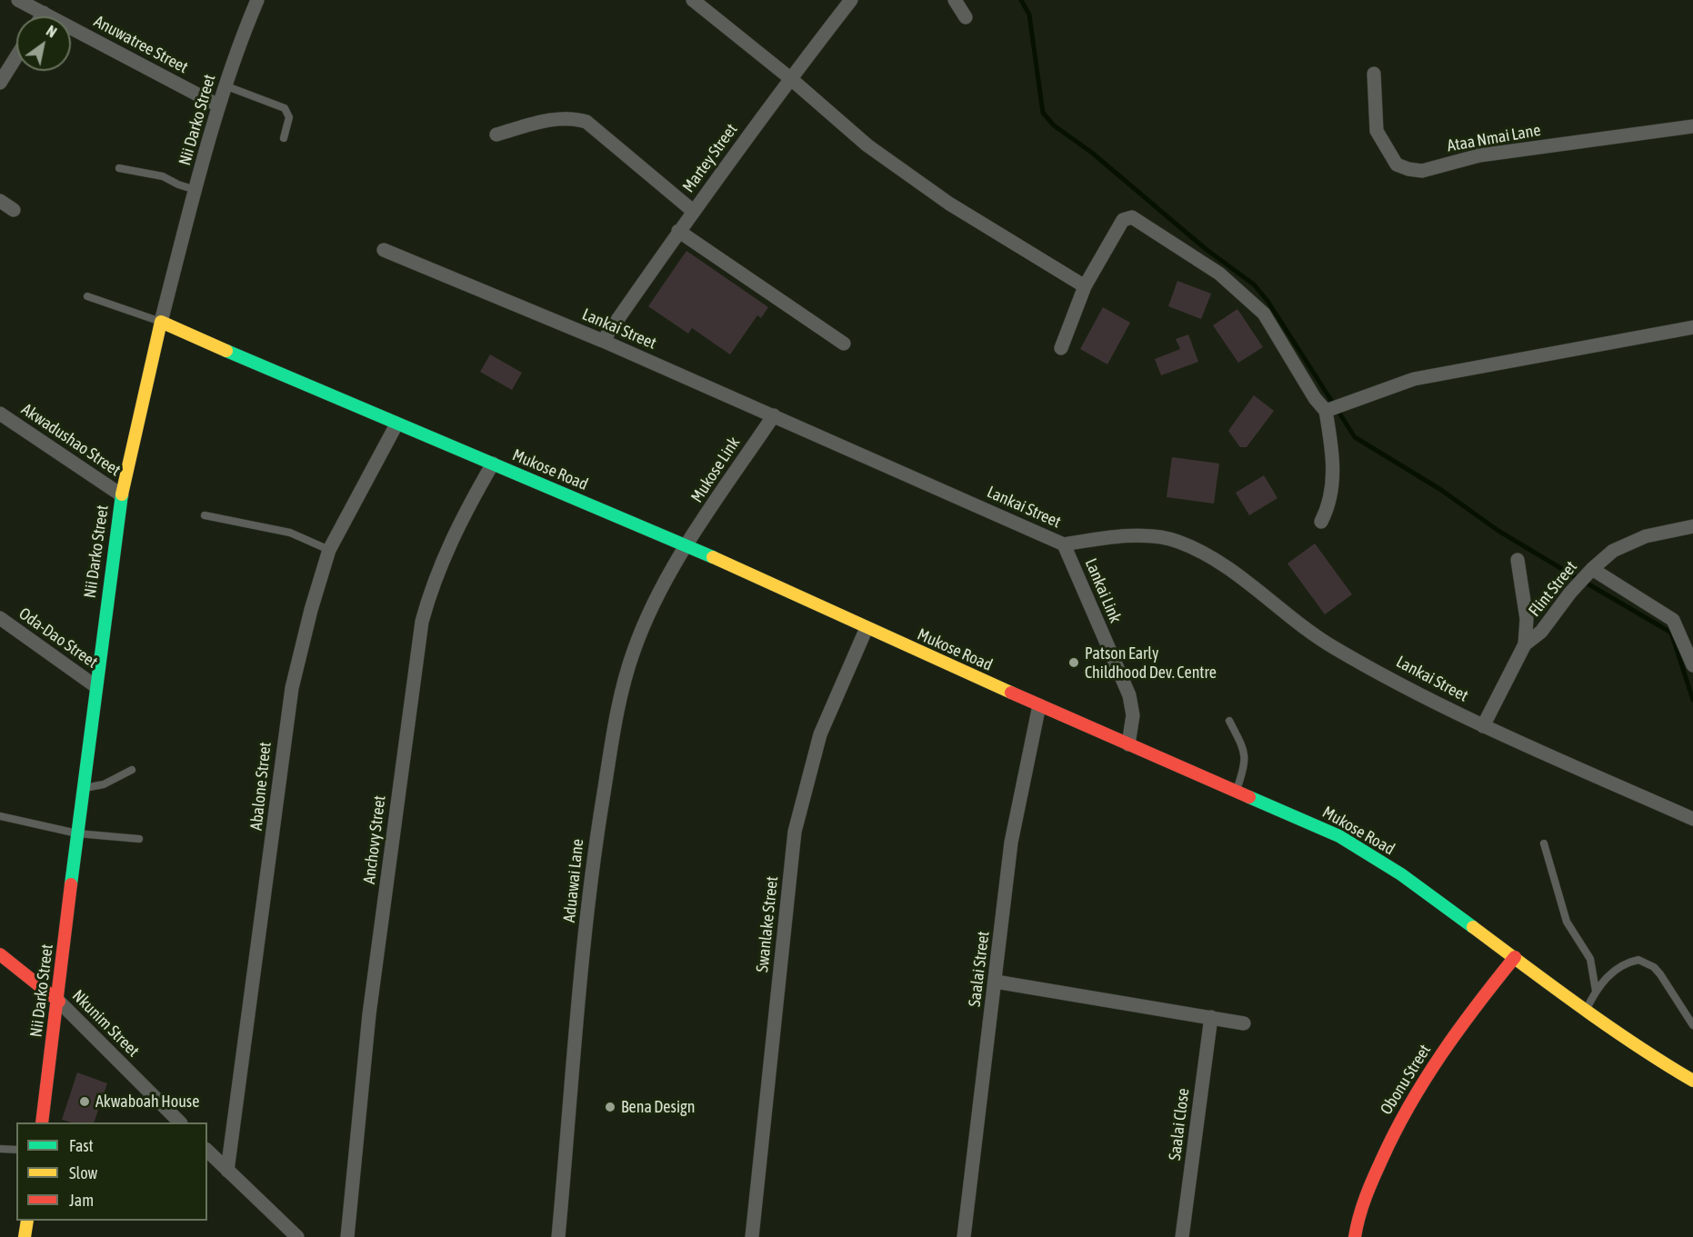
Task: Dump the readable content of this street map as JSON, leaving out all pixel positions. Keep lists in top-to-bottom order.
{
  "streets": {
    "street": [
      "Anuwatree Street",
      "Nii Darko Street",
      "Ataa Nmai Lane",
      "Martey Street",
      "Lankai Street",
      "Akwadushao Street",
      "Mukose Road",
      "Mukose Link",
      "Flint Street",
      "Lankai Link",
      "Oda-Dao Street",
      "Abalone Street",
      "Anchovy Street",
      "Aduawai Lane",
      "Swanlake Street",
      "Saalai Street",
      "Nkunim Street",
      "Obonu Street",
      "Saalai Close"
    ]
  },
  "crossings": [
    ["Anuwatree Street", "Nii Darko Street"],
    ["Nii Darko Street", "Akwadushao Street"],
    ["Nii Darko Street", "Mukose Road"],
    ["Nii Darko Street", "Oda-Dao Street"],
    ["Nii Darko Street", "Nkunim Street"],
    ["Martey Street", "Lankai Street"],
    ["Lankai Street", "Mukose Link"],
    ["Lankai Street", "Flint Street"],
    ["Lankai Street", "Lankai Link"],
    ["Mukose Road", "Mukose Link"],
    ["Mukose Road", "Lankai Link"],
    ["Mukose Road", "Abalone Street"],
    ["Mukose Road", "Anchovy Street"],
    ["Mukose Road", "Aduawai Lane"],
    ["Mukose Road", "Swanlake Street"],
    ["Mukose Road", "Saalai Street"],
    ["Mukose Road", "Obonu Street"],
    ["Mukose Link", "Aduawai Lane"]
  ],
  "places": ["Patson Early Childhood Dev. Centre", "Akwaboah House", "Bena Design"],
  "legend": ["Fast", "Slow", "Jam"],
  "north": "top right"
}
